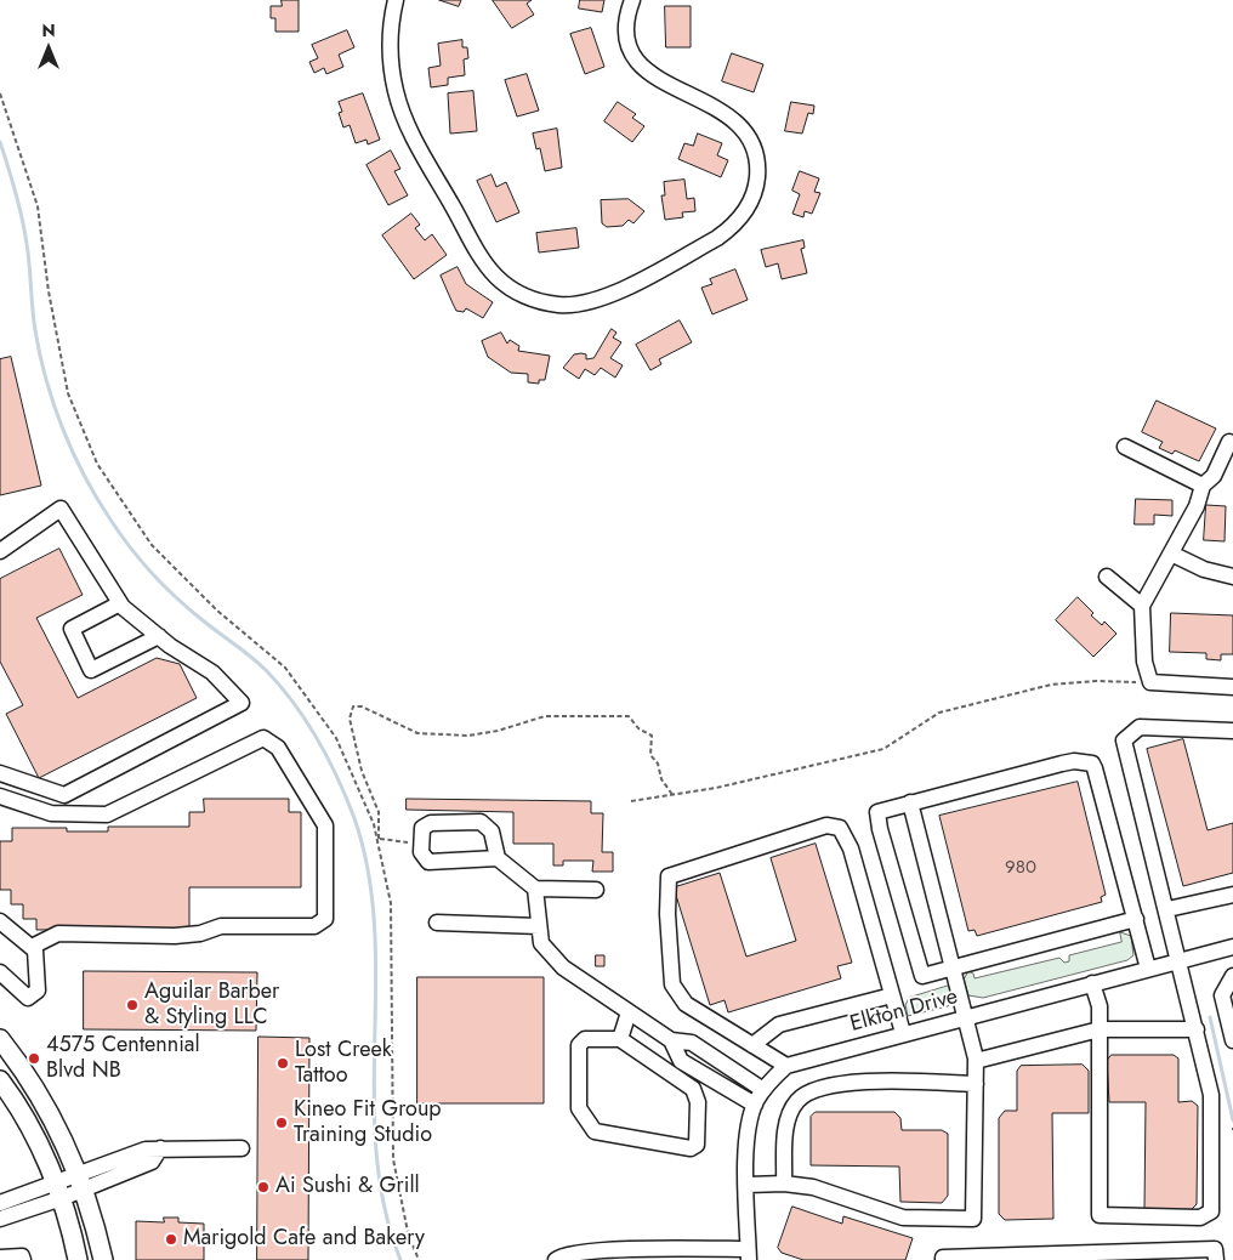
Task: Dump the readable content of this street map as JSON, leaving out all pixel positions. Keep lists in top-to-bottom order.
{
  "streets": {
    "street": ["Elkton Drive"]
  },
  "places": [
    "Aguilar Barber & Styling LLC",
    "4575 Centennial Blvd NB",
    "Lost Creek Tattoo",
    "Kineo Fit Group Training Studio",
    "Ai Sushi & Grill",
    "Marigold Cafe and Bakery"
  ],
  "house_numbers": ["980"],
  "north": "top"
}
